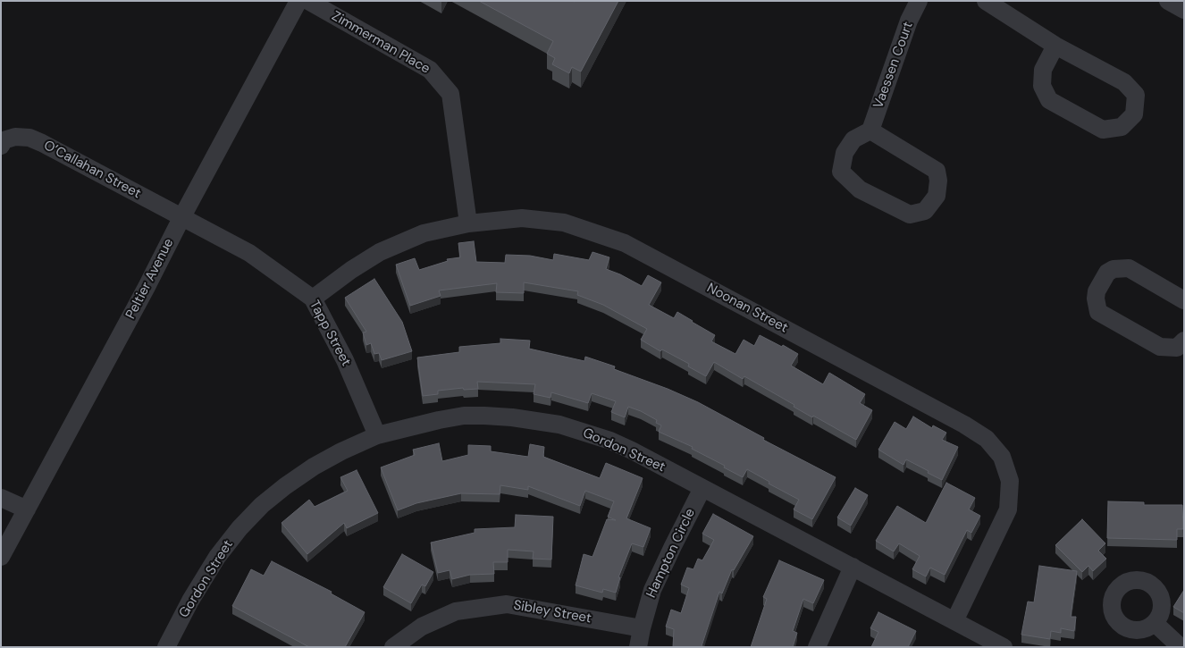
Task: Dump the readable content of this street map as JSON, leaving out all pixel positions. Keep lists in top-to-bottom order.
{
  "streets": {
    "street": [
      "Zimmerman Place",
      "Vaessen Court",
      "O’Callahan Street",
      "Peltier Avenue",
      "Noonan Street",
      "Tapp Street",
      "Gordon Street",
      "Hampton Circle",
      "Sibley Street"
    ]
  },
  "crossings": [
    ["Zimmerman Place", "Noonan Street"],
    ["O’Callahan Street", "Peltier Avenue"],
    ["O’Callahan Street", "Tapp Street"],
    ["Peltier Avenue", "Tapp Street"],
    ["Noonan Street", "Tapp Street"],
    ["Noonan Street", "Gordon Street"],
    ["Tapp Street", "Gordon Street"],
    ["Gordon Street", "Hampton Circle"],
    ["Hampton Circle", "Sibley Street"]
  ]
}
